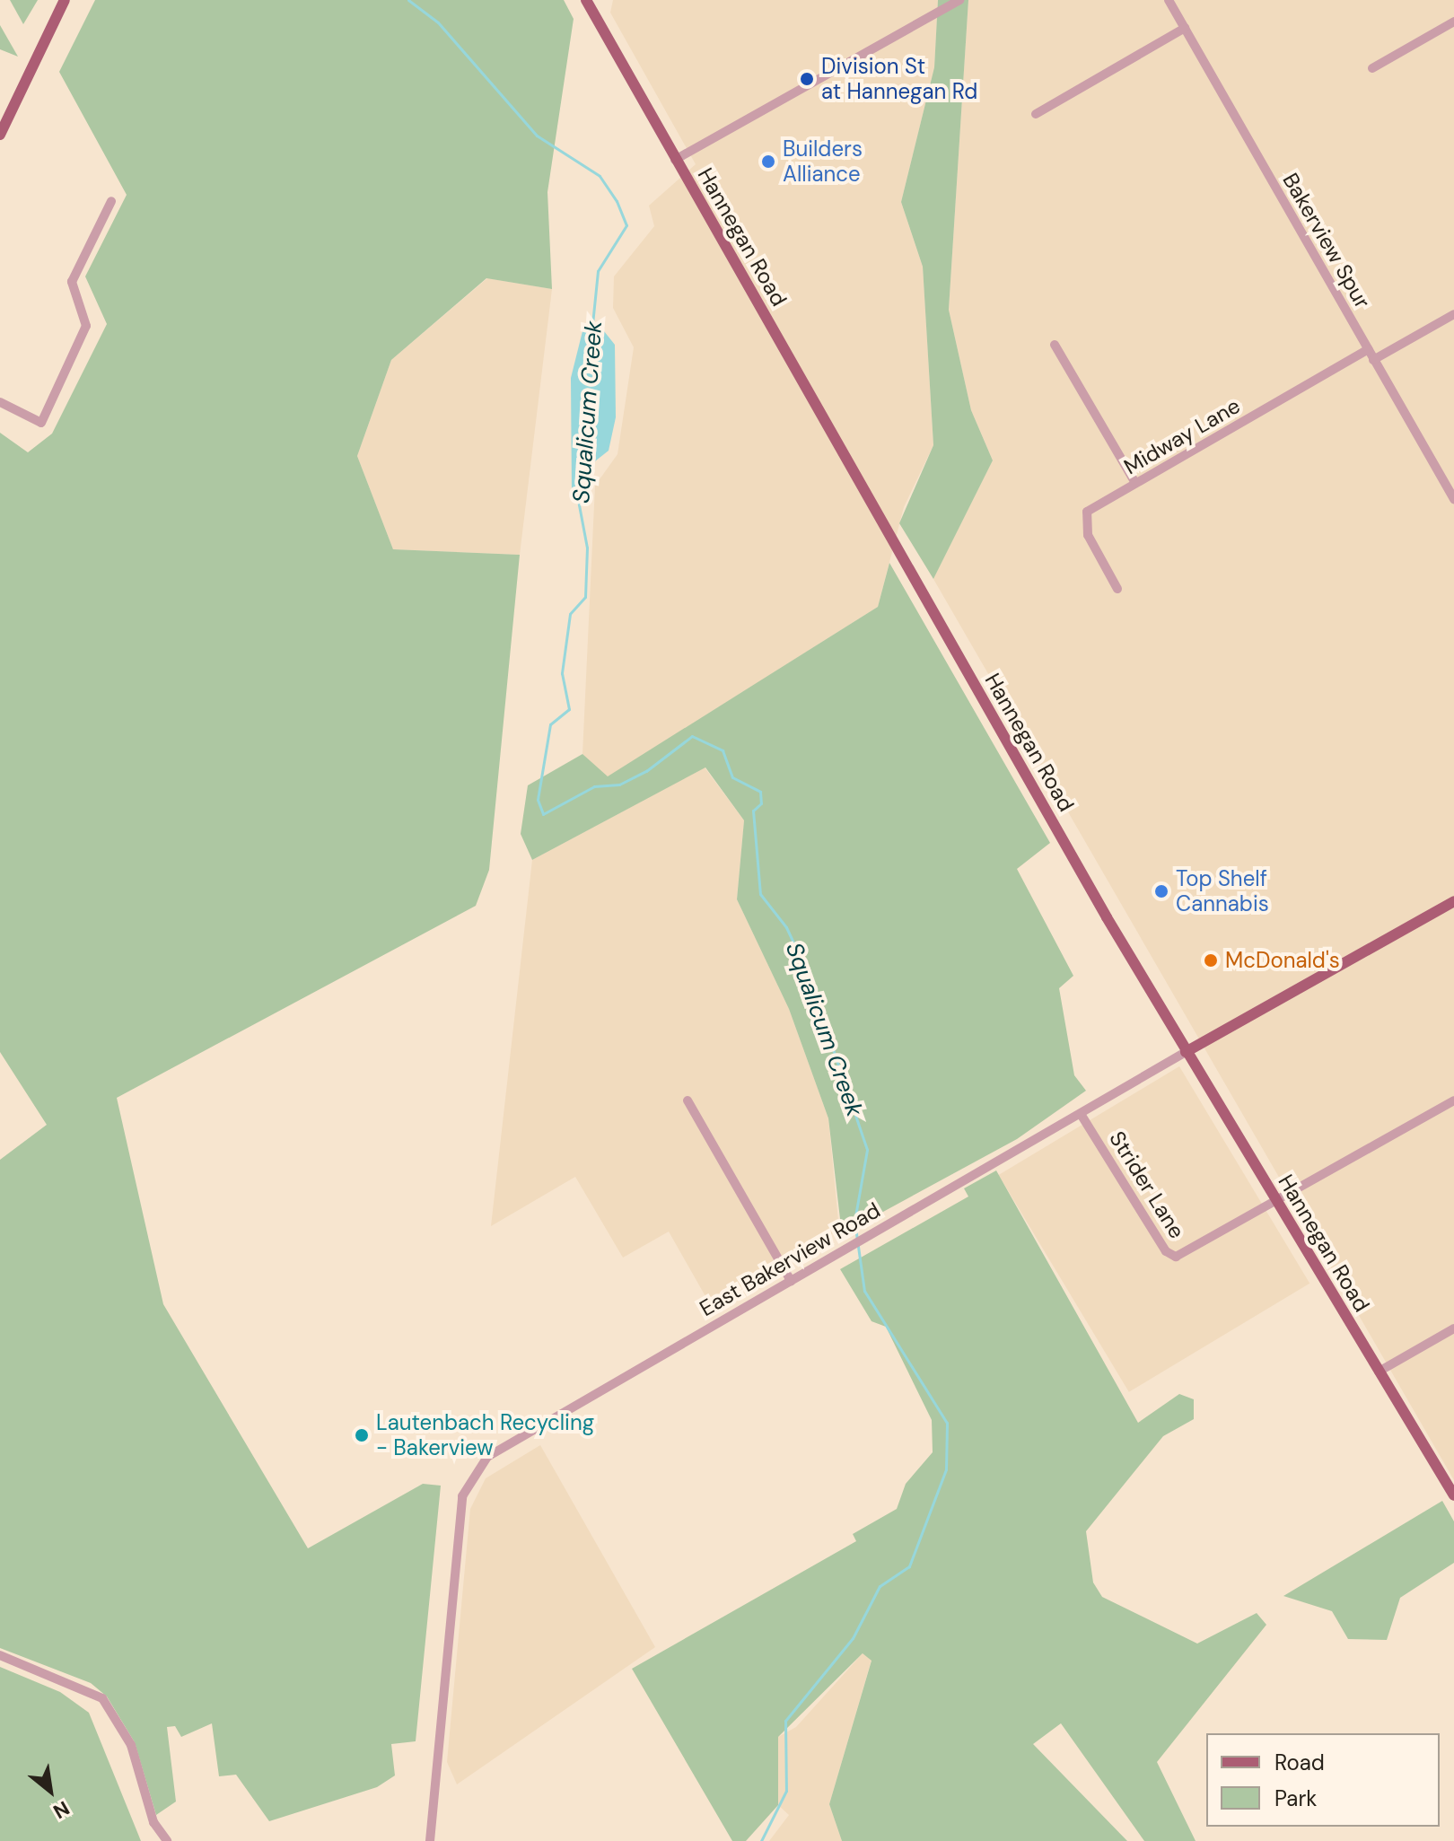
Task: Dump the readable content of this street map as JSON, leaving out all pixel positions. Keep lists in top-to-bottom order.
{
  "streets": {
    "main road": ["Hannegan Road", "East Bakerview Road"],
    "street": ["Bakerview Spur", "Midway Lane", "Strider Lane"]
  },
  "crossings": [
    ["Hannegan Road", "Strider Lane"],
    ["Hannegan Road", "East Bakerview Road"],
    ["Bakerview Spur", "Midway Lane"],
    ["Strider Lane", "East Bakerview Road"]
  ],
  "water": ["Squalicum Creek"],
  "places": [
    "Division St at Hannegan Rd",
    "Builders Alliance",
    "Top Shelf Cannabis",
    "McDonald's",
    "Lautenbach Recycling - Bakerview"
  ],
  "legend": ["Road", "Park"],
  "north": "bottom right"
}
